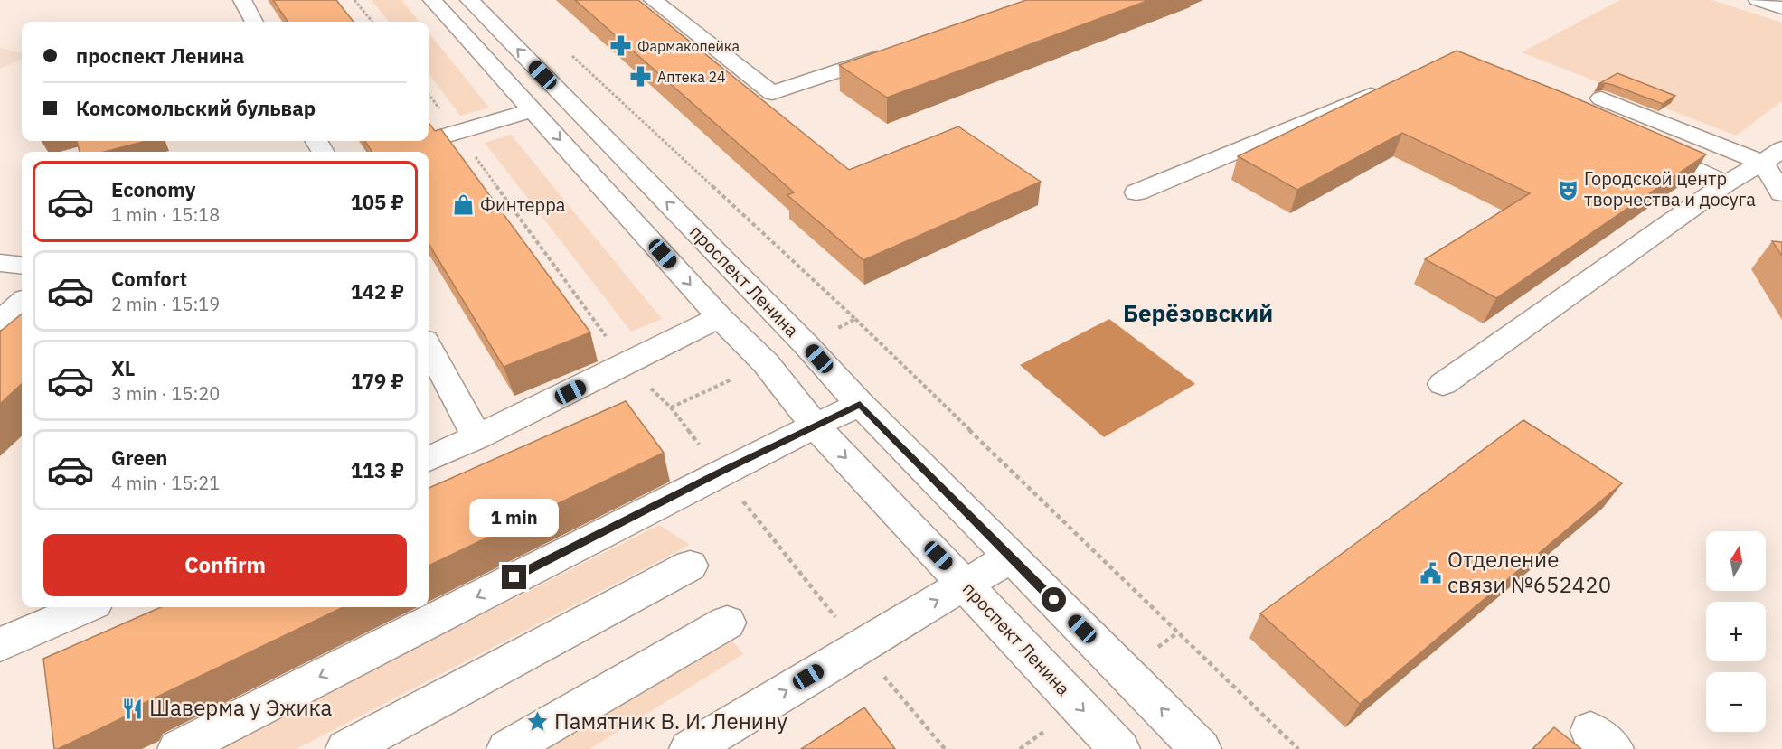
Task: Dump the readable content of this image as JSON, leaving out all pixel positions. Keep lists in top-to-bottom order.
{
  "streets": {
    "street": ["проспект Ленина"]
  },
  "districts": ["Берёзовский"],
  "places": {
    "pharmacy": ["Фармакопейка", "Аптека 24"],
    "theatre": ["Городской центр творчества и досуга"],
    "shop": ["Финтерра"],
    "public building": ["Отделение связи №652420"],
    "restaurant": ["Шаверма у Эжика"],
    "place": ["Памятник В. И. Ленину"]
  },
  "north": "top",
  "page": {
    "banner": ["проспект Ленина", "Комсомольский бульвар"],
    "list": [
      {
        "name": "Economy",
        "note": "1 min · 15:18",
        "value": "105 ₽"
      },
      {
        "name": "Comfort",
        "note": "2 min · 15:19",
        "value": "142 ₽"
      },
      {
        "name": "XL",
        "note": "3 min · 15:20",
        "value": "179 ₽"
      },
      {
        "name": "Green",
        "note": "4 min · 15:21",
        "value": "113 ₽"
      }
    ],
    "bubble": "1 min",
    "buttons": "Confirm",
    "map_buttons": ["+", "−"]
  }
}
